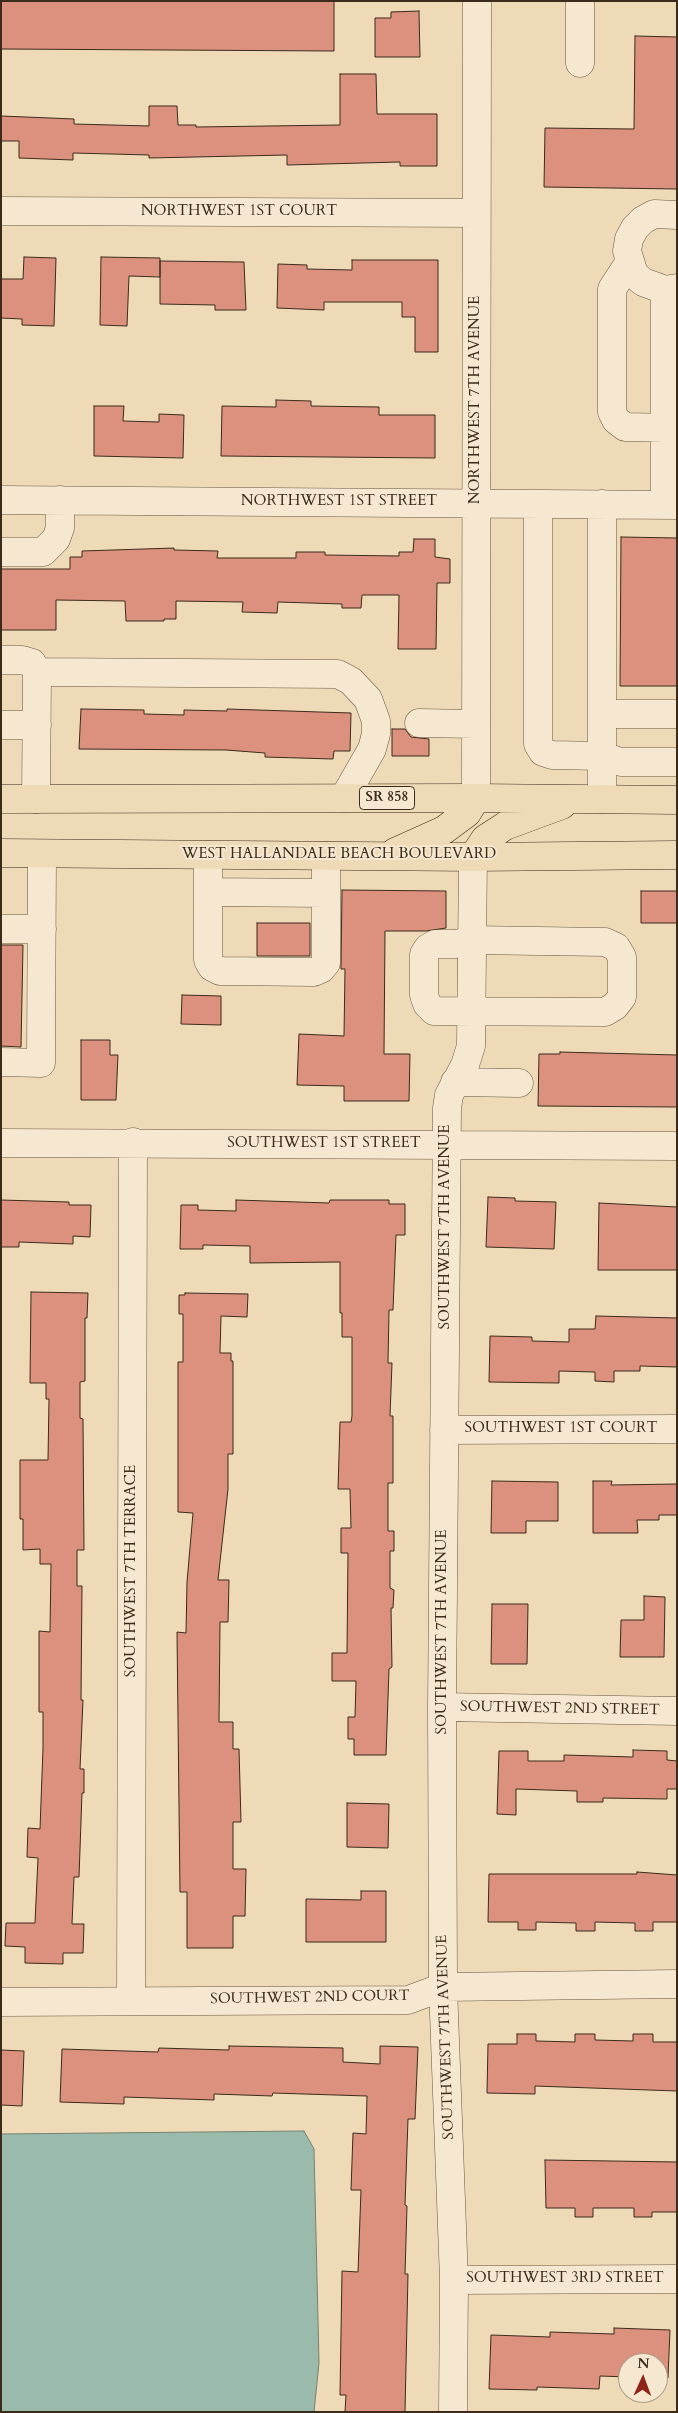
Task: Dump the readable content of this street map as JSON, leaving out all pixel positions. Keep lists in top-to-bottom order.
{
  "streets": {
    "main road": ["SR 858", "WEST HALLANDALE BEACH BOULEVARD"],
    "street": [
      "NORTHWEST 1ST COURT",
      "NORTHWEST 7TH AVENUE",
      "NORTHWEST 1ST STREET",
      "SOUTHWEST 1ST STREET",
      "SOUTHWEST 7TH AVENUE",
      "SOUTHWEST 1ST COURT",
      "SOUTHWEST 7TH TERRACE",
      "SOUTHWEST 2ND STREET",
      "SOUTHWEST 2ND COURT",
      "SOUTHWEST 3RD STREET"
    ]
  },
  "crossings": [
    ["NORTHWEST 1ST COURT", "NORTHWEST 7TH AVENUE"],
    ["NORTHWEST 7TH AVENUE", "NORTHWEST 1ST STREET"],
    ["NORTHWEST 7TH AVENUE", "SR 858"],
    ["WEST HALLANDALE BEACH BOULEVARD", "SOUTHWEST 7TH AVENUE"],
    ["SOUTHWEST 1ST STREET", "SOUTHWEST 7TH AVENUE"],
    ["SOUTHWEST 1ST STREET", "SOUTHWEST 7TH TERRACE"],
    ["SOUTHWEST 7TH AVENUE", "SOUTHWEST 1ST COURT"],
    ["SOUTHWEST 7TH AVENUE", "SOUTHWEST 2ND STREET"],
    ["SOUTHWEST 7TH AVENUE", "SOUTHWEST 2ND COURT"],
    ["SOUTHWEST 7TH AVENUE", "SOUTHWEST 3RD STREET"],
    ["SOUTHWEST 7TH TERRACE", "SOUTHWEST 2ND COURT"]
  ],
  "north": "top"
}
